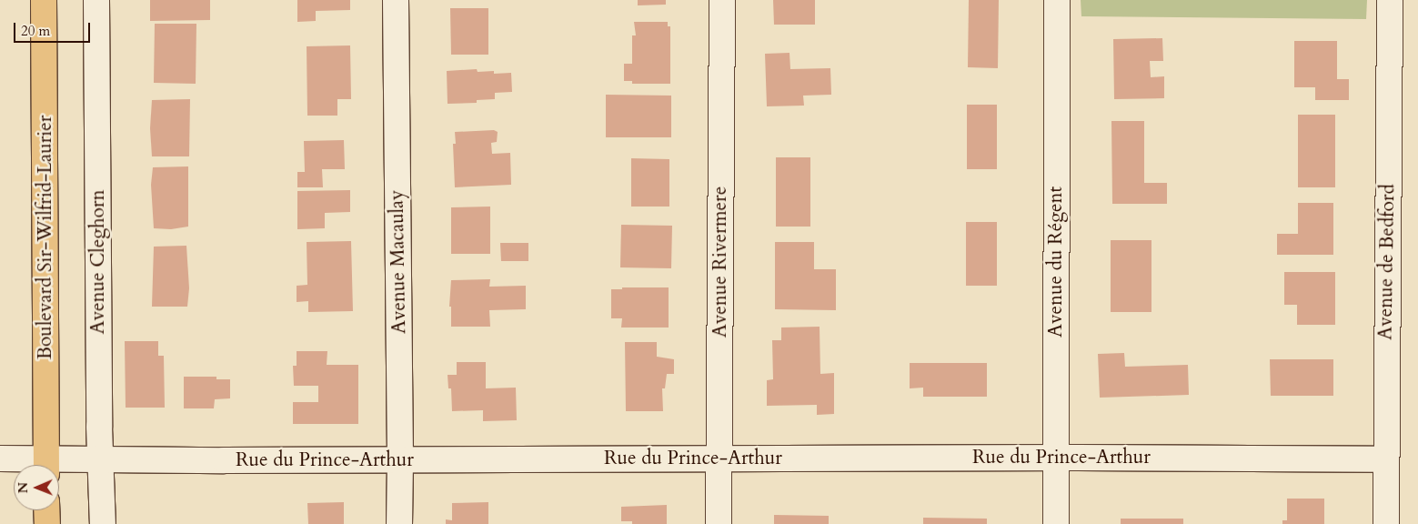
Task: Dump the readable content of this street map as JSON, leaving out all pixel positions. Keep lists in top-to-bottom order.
{
  "streets": {
    "main road": ["Boulevard Sir-Wilfrid-Laurier"],
    "street": [
      "Avenue Cleghorn",
      "Avenue Macaulay",
      "Avenue Rivermere",
      "Avenue du Régent",
      "Avenue de Bedford",
      "Rue du Prince-Arthur"
    ]
  },
  "crossings": [
    ["Avenue Cleghorn", "Rue du Prince-Arthur"],
    ["Avenue Macaulay", "Rue du Prince-Arthur"],
    ["Avenue Rivermere", "Rue du Prince-Arthur"],
    ["Avenue du Régent", "Rue du Prince-Arthur"],
    ["Avenue de Bedford", "Rue du Prince-Arthur"]
  ],
  "scale_bar": "20 m",
  "north": "left"
}
